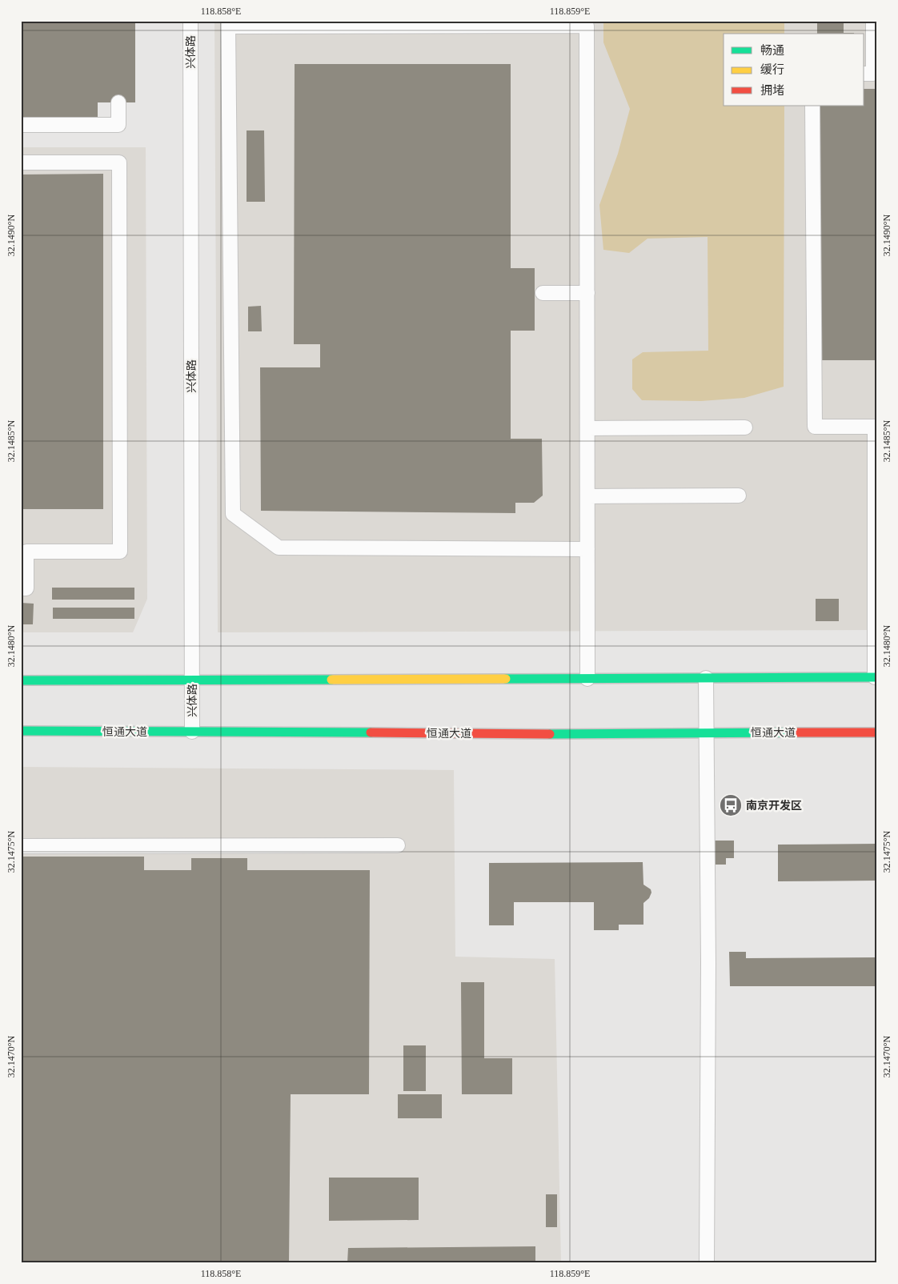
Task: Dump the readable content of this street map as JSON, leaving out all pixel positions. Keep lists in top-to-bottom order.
{
  "streets": {
    "main road": ["恒通大道"],
    "lane": ["兴体路"]
  },
  "crossings": [
    ["兴体路", "恒通大道"]
  ],
  "places": {
    "bus stop": ["南京开发区"]
  },
  "legend": ["畅通", "缓行", "拥堵"],
  "coordinates": [
    "118.858°E",
    "118.859°E",
    "32.1490°N",
    "32.1485°N",
    "32.1480°N",
    "32.1475°N",
    "32.1470°N"
  ]
}
